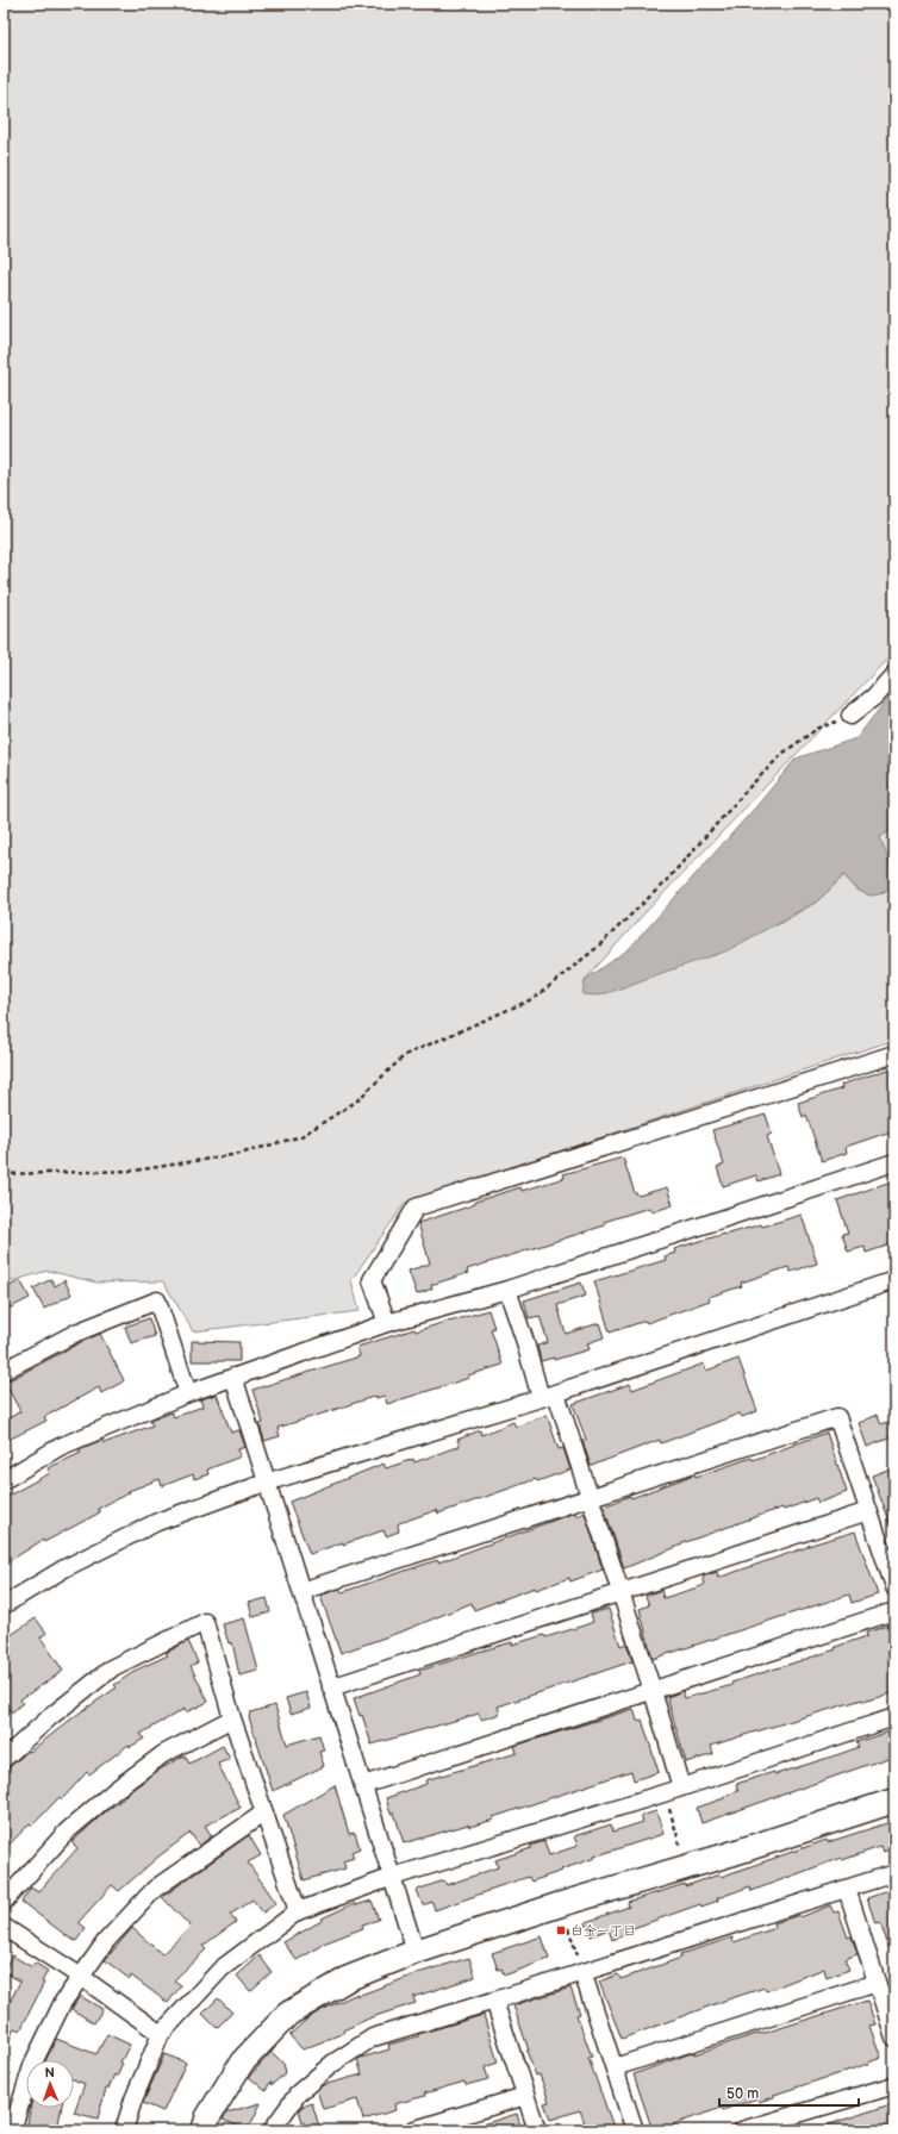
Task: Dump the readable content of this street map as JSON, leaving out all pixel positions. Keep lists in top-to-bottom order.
{
  "places": {
    "transit": ["白金一丁目"]
  },
  "scale_bar": "50 m",
  "north": "top"
}
